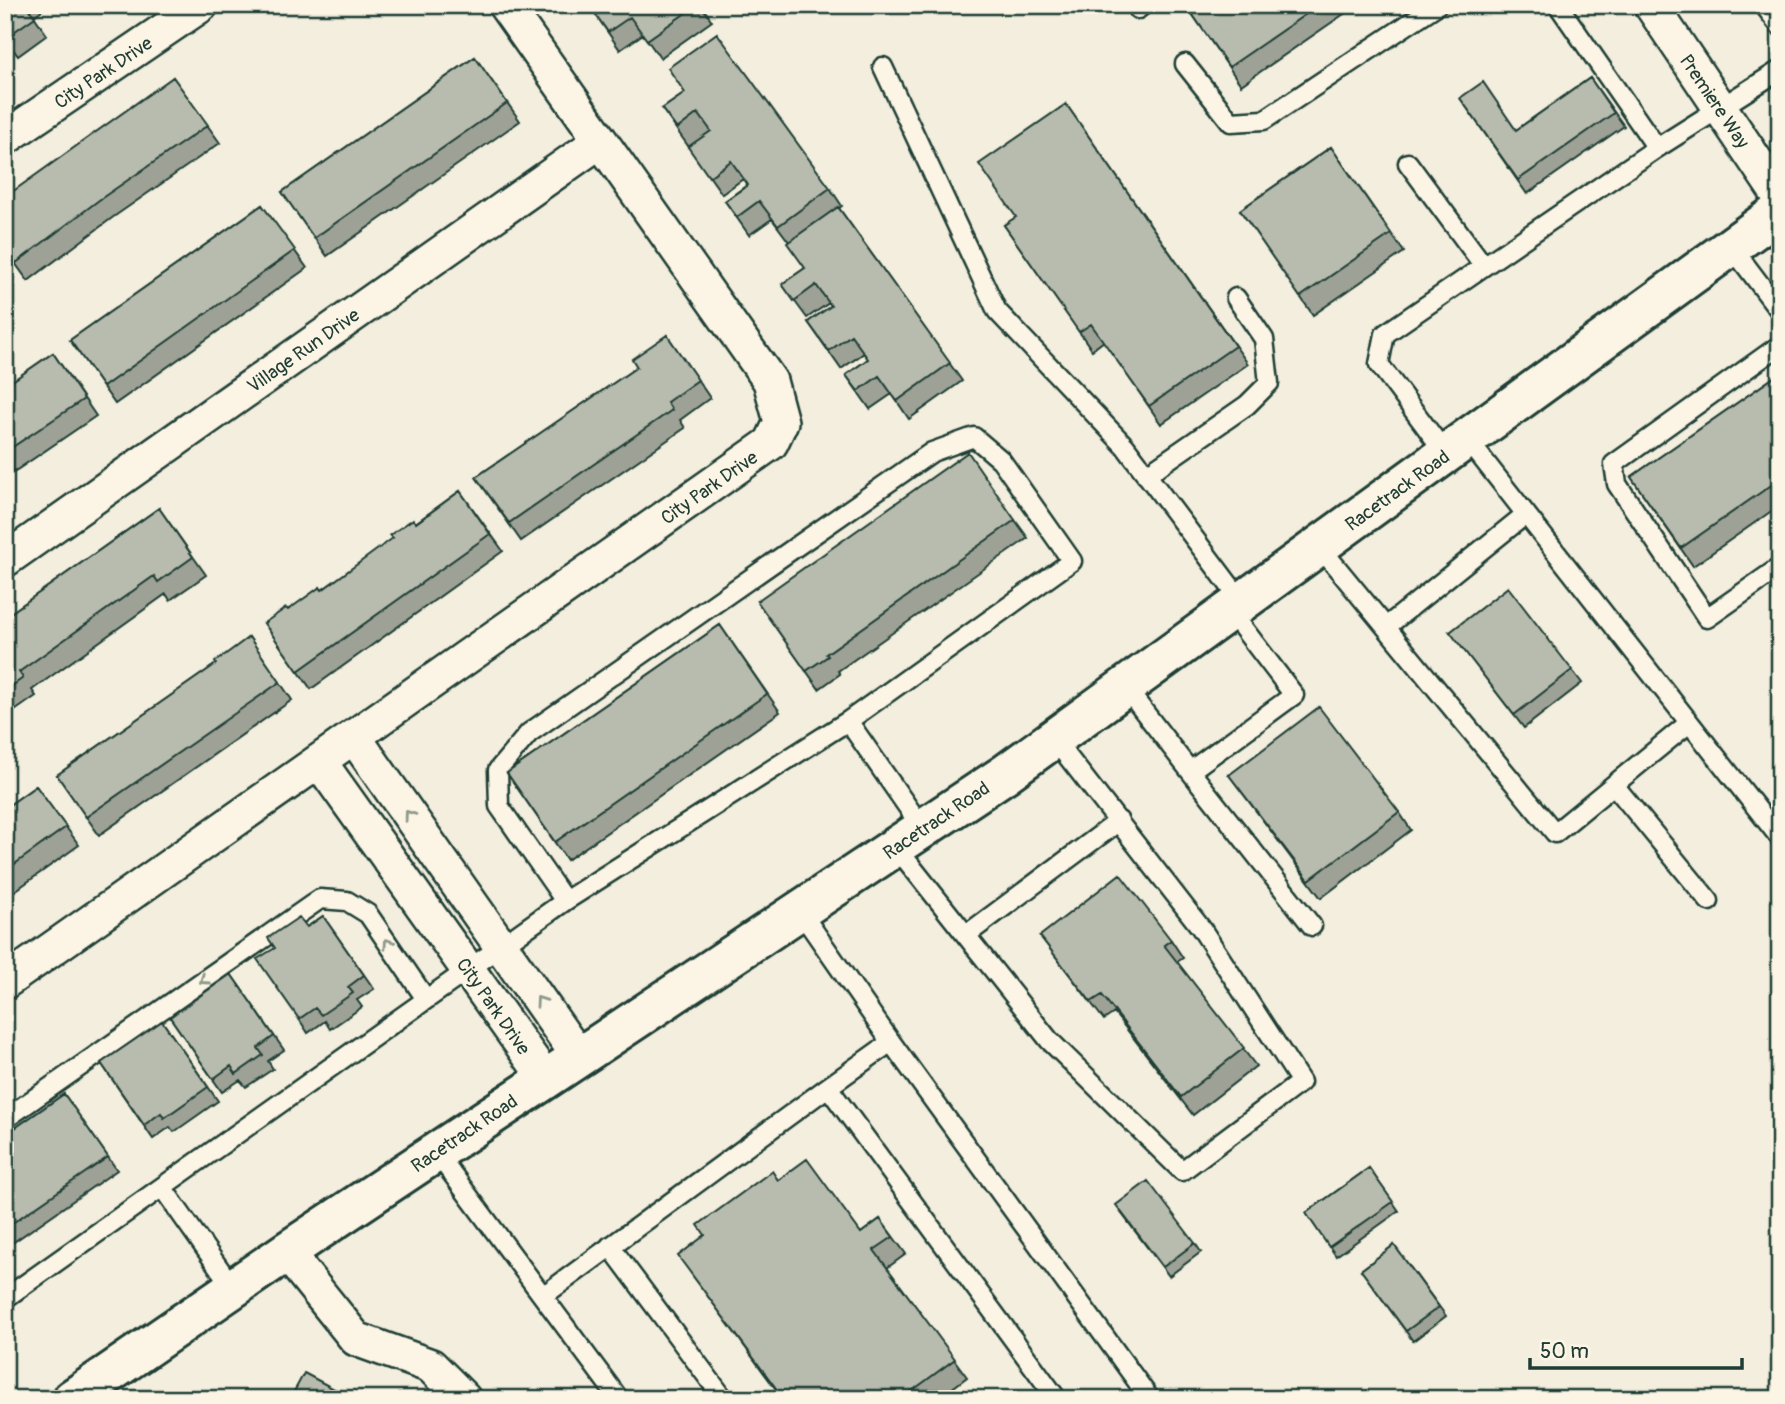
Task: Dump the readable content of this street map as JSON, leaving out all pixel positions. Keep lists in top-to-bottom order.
{
  "streets": {
    "street": [
      "City Park Drive",
      "Premiere Way",
      "Village Run Drive",
      "Racetrack Road"
    ]
  },
  "crossings": [
    ["City Park Drive", "Village Run Drive"],
    ["City Park Drive", "Racetrack Road"]
  ],
  "scale_bar": "50 m"
}
